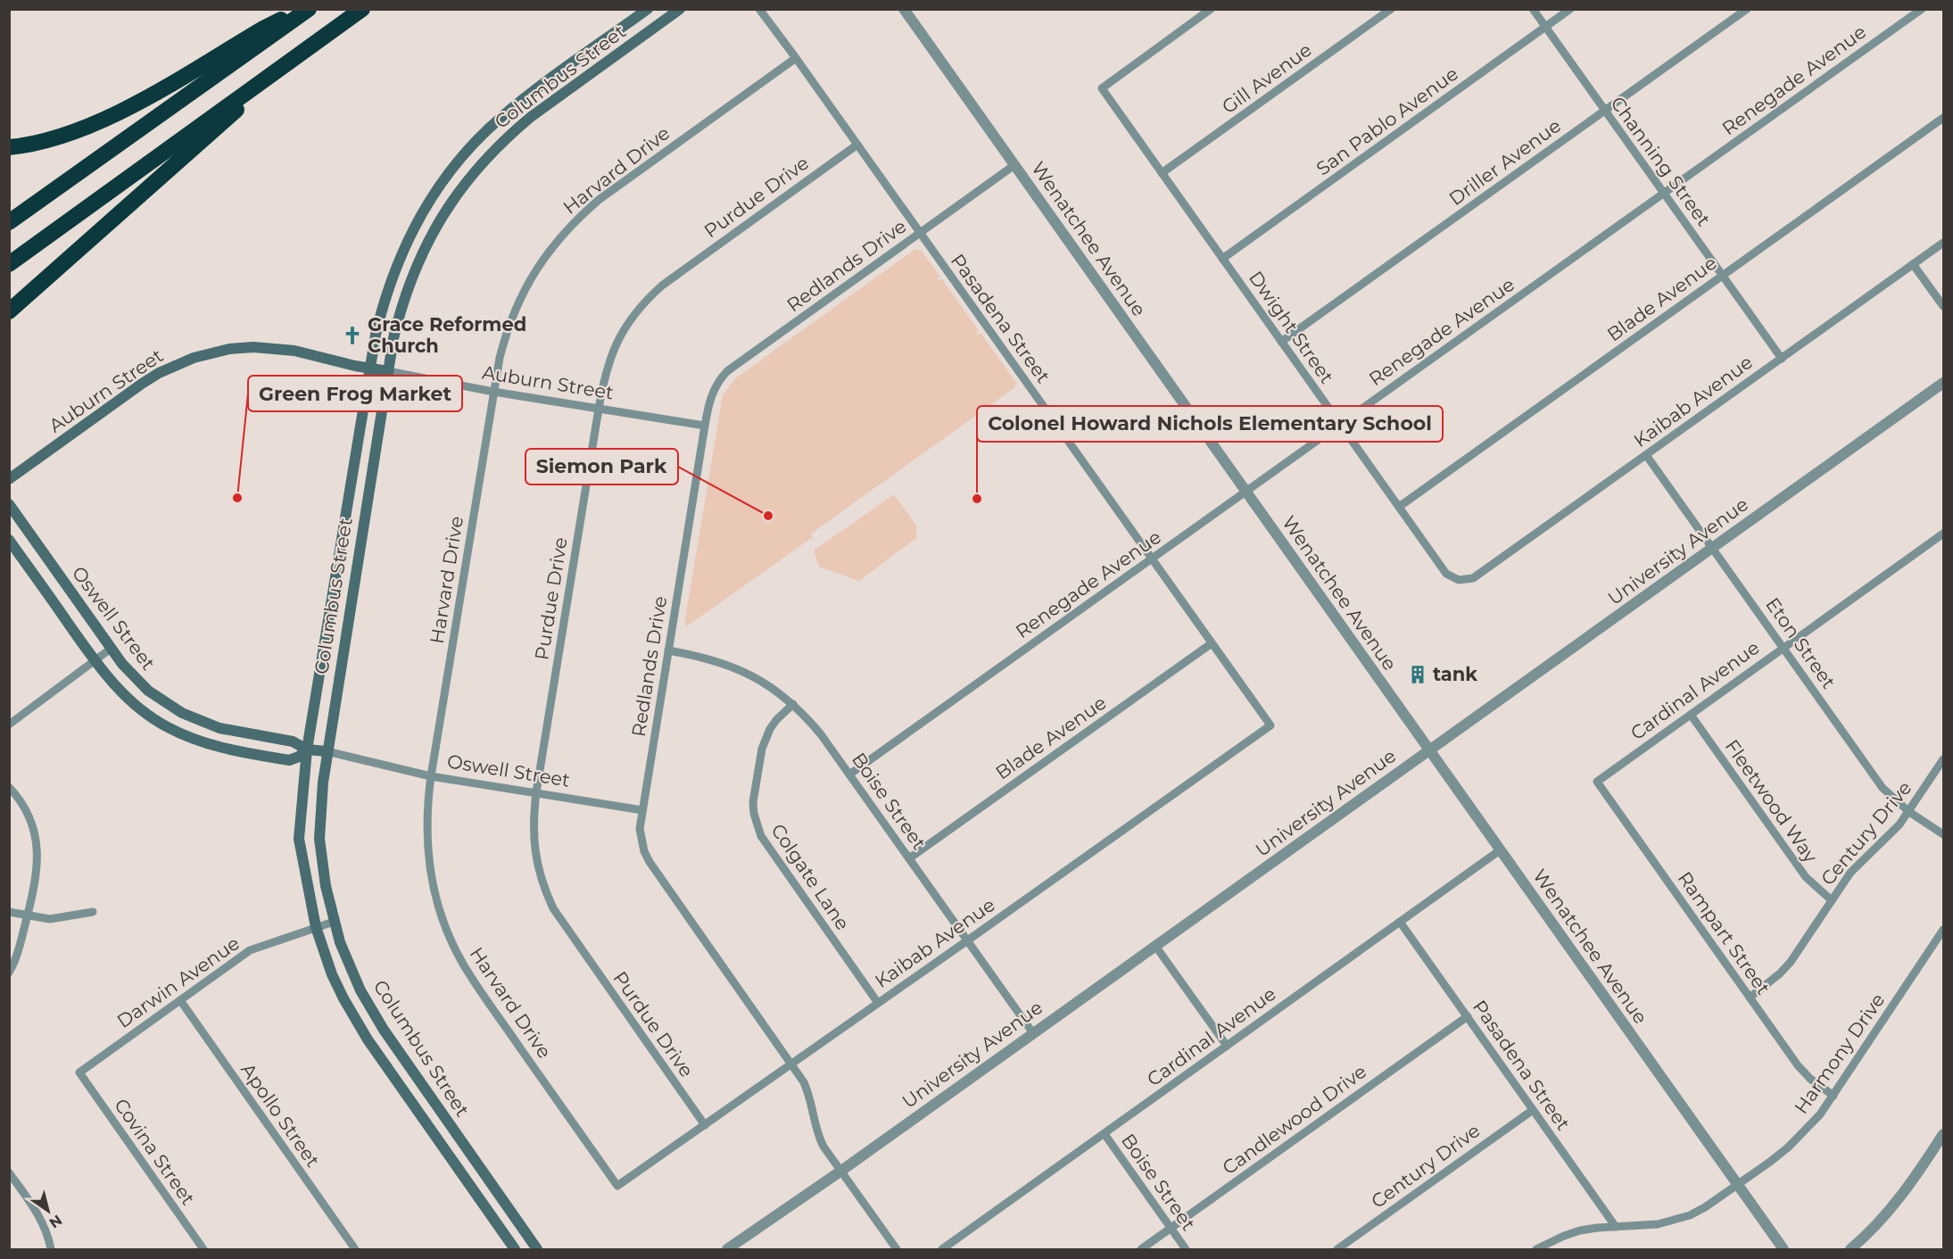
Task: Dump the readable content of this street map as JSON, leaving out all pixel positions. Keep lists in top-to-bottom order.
{
  "streets": {
    "main road": ["Columbus Street", "Auburn Street", "Oswell Street"],
    "street": [
      "Gill Avenue",
      "Renegade Avenue",
      "San Pablo Avenue",
      "Channing Street",
      "Driller Avenue",
      "Harvard Drive",
      "Purdue Drive",
      "Wenatchee Avenue",
      "Redlands Drive",
      "Blade Avenue",
      "Pasadena Street",
      "Dwight Street",
      "Kaibab Avenue",
      "University Avenue",
      "Eton Street",
      "Cardinal Avenue",
      "Boise Street",
      "Fleetwood Way",
      "Century Drive",
      "Colgate Lane",
      "Rampart Street",
      "Darwin Avenue",
      "Harmony Drive",
      "Apollo Street",
      "Candlewood Drive",
      "Covina Street"
    ]
  },
  "crossings": [
    ["Columbus Street", "Auburn Street"],
    ["Columbus Street", "Oswell Street"],
    ["Columbus Street", "Darwin Avenue"],
    ["Gill Avenue", "Dwight Street"],
    ["Renegade Avenue", "Channing Street"],
    ["Renegade Avenue", "Wenatchee Avenue"],
    ["Renegade Avenue", "Pasadena Street"],
    ["Renegade Avenue", "Dwight Street"],
    ["Renegade Avenue", "Boise Street"],
    ["San Pablo Avenue", "Channing Street"],
    ["San Pablo Avenue", "Dwight Street"],
    ["Channing Street", "Driller Avenue"],
    ["Channing Street", "Blade Avenue"],
    ["Channing Street", "Kaibab Avenue"],
    ["Driller Avenue", "Dwight Street"],
    ["Harvard Drive", "Pasadena Street"],
    ["Harvard Drive", "Auburn Street"],
    ["Harvard Drive", "Kaibab Avenue"],
    ["Harvard Drive", "Oswell Street"],
    ["Purdue Drive", "Pasadena Street"],
    ["Purdue Drive", "Auburn Street"],
    ["Purdue Drive", "Kaibab Avenue"],
    ["Purdue Drive", "Oswell Street"],
    ["Wenatchee Avenue", "Redlands Drive"],
    ["Wenatchee Avenue", "University Avenue"],
    ["Wenatchee Avenue", "Cardinal Avenue"],
    ["Wenatchee Avenue", "Harmony Drive"],
    ["Redlands Drive", "Pasadena Street"],
    ["Redlands Drive", "Auburn Street"],
    ["Redlands Drive", "Kaibab Avenue"],
    ["Redlands Drive", "University Avenue"],
    ["Redlands Drive", "Oswell Street"],
    ["Redlands Drive", "Boise Street"],
    ["Blade Avenue", "Pasadena Street"],
    ["Blade Avenue", "Dwight Street"],
    ["Blade Avenue", "Boise Street"],
    ["Pasadena Street", "Kaibab Avenue"],
    ["Pasadena Street", "Cardinal Avenue"],
    ["Pasadena Street", "Century Drive"],
    ["Pasadena Street", "Harmony Drive"],
    ["Pasadena Street", "Candlewood Drive"],
    ["Dwight Street", "Kaibab Avenue"],
    ["Kaibab Avenue", "Eton Street"],
    ["Kaibab Avenue", "Boise Street"],
    ["Kaibab Avenue", "Colgate Lane"],
    ["University Avenue", "Eton Street"],
    ["University Avenue", "Boise Street"],
    ["Eton Street", "Cardinal Avenue"],
    ["Eton Street", "Century Drive"],
    ["Cardinal Avenue", "Boise Street"],
    ["Cardinal Avenue", "Fleetwood Way"],
    ["Cardinal Avenue", "Rampart Street"],
    ["Boise Street", "Colgate Lane"],
    ["Boise Street", "Candlewood Drive"],
    ["Fleetwood Way", "Century Drive"],
    ["Century Drive", "Rampart Street"],
    ["Rampart Street", "Harmony Drive"],
    ["Darwin Avenue", "Apollo Street"],
    ["Darwin Avenue", "Covina Street"]
  ],
  "places": {
    "church": ["Grace Reformed Church"],
    "other": ["Green Frog Market", "Colonel Howard Nichols Elementary School", "Siemon Park"],
    "building": ["tank"]
  },
  "north": "bottom right"
}
